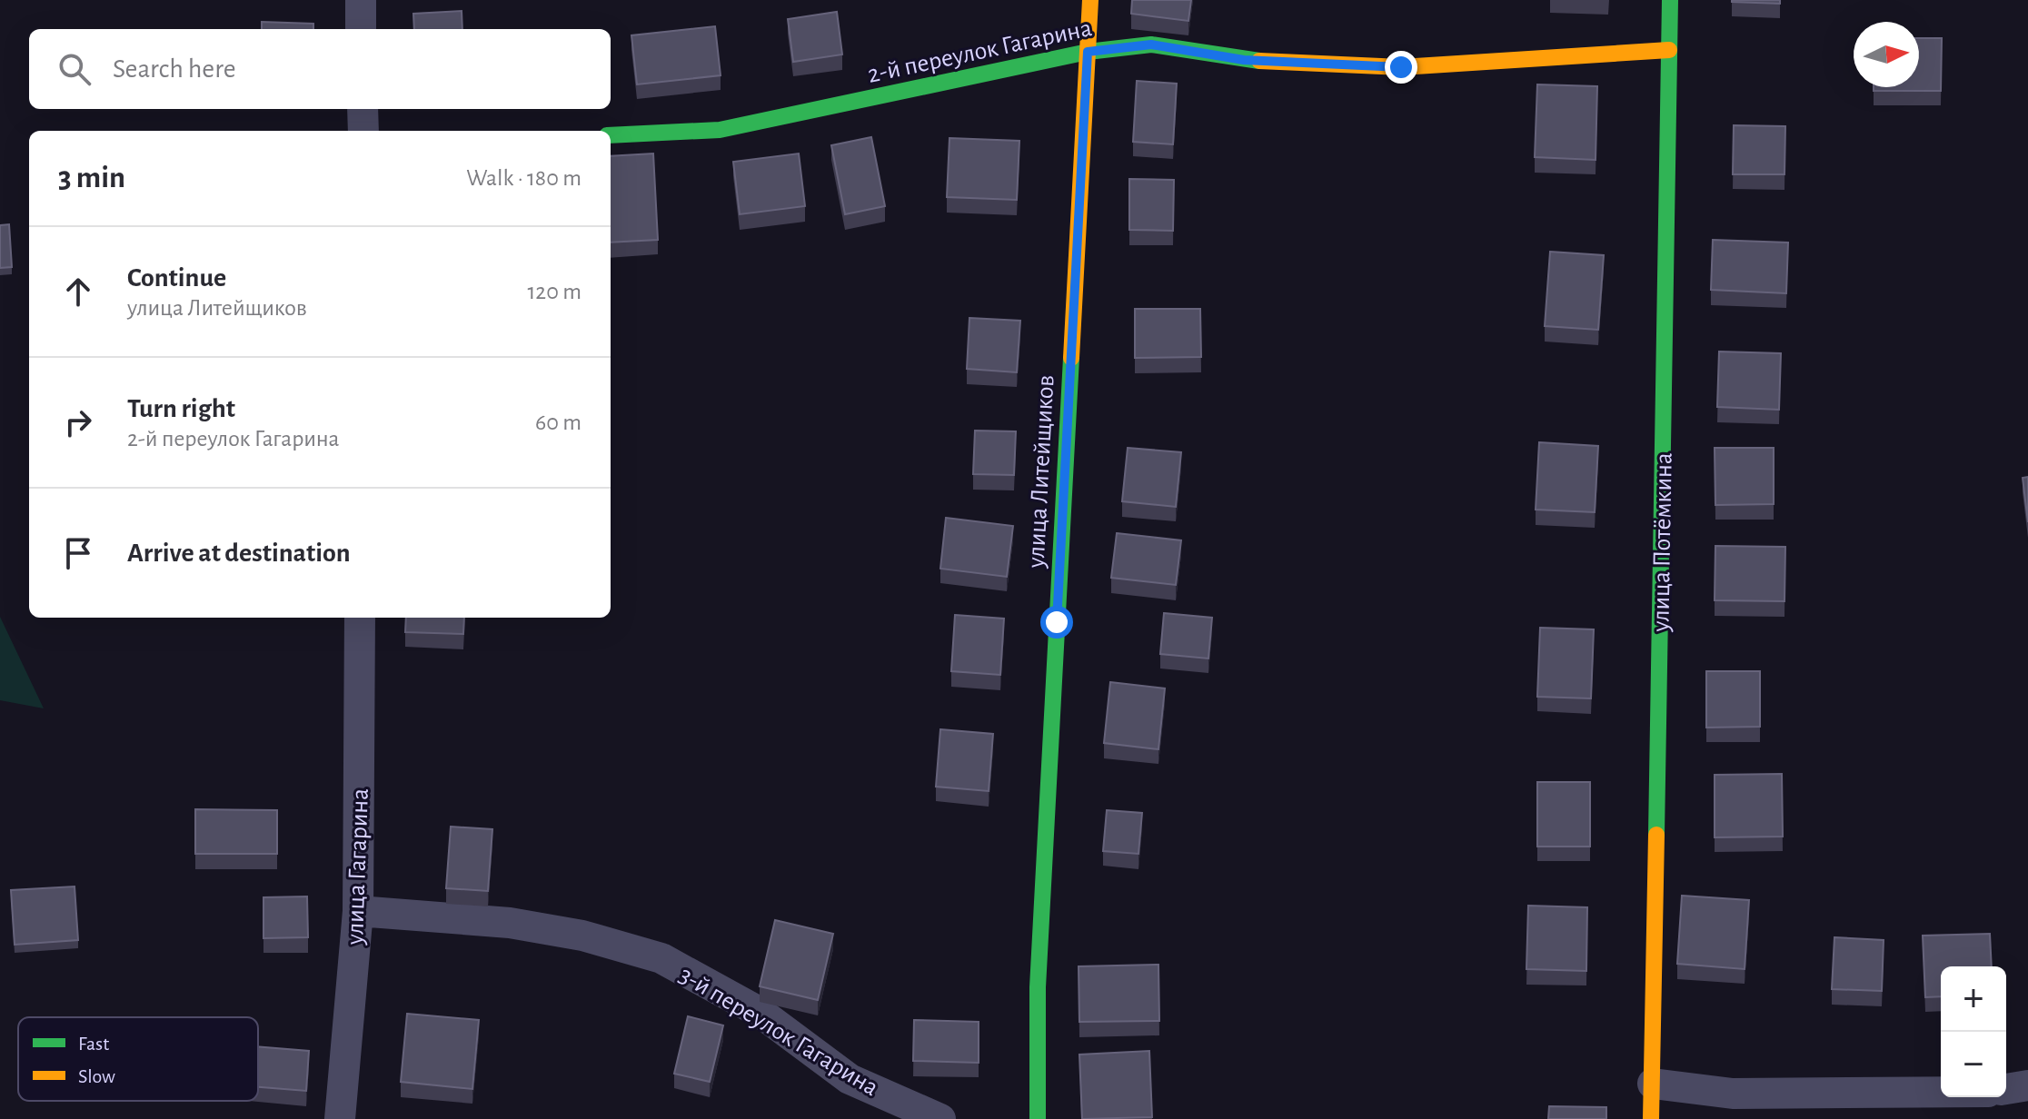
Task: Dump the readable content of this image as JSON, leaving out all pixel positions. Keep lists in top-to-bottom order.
{
  "streets": {
    "street": [
      "2-й переулок Гагарина",
      "улица Литейщиков",
      "улица Потёмкина",
      "улица Гагарина",
      "3-й переулок Гагарина"
    ]
  },
  "crossings": [
    ["2-й переулок Гагарина", "улица Литейщиков"],
    ["2-й переулок Гагарина", "улица Потёмкина"],
    ["улица Гагарина", "3-й переулок Гагарина"]
  ],
  "legend": ["Fast", "Slow"],
  "north": "right",
  "page": {
    "search": "Search here",
    "heading": ["3 min", "Walk · 180 m"],
    "list": [
      ["Continue", "улица Литейщиков", "120 m"],
      ["Turn right", "2-й переулок Гагарина", "60 m"],
      "Arrive at destination"
    ],
    "map_buttons": ["+", "−"]
  }
}
